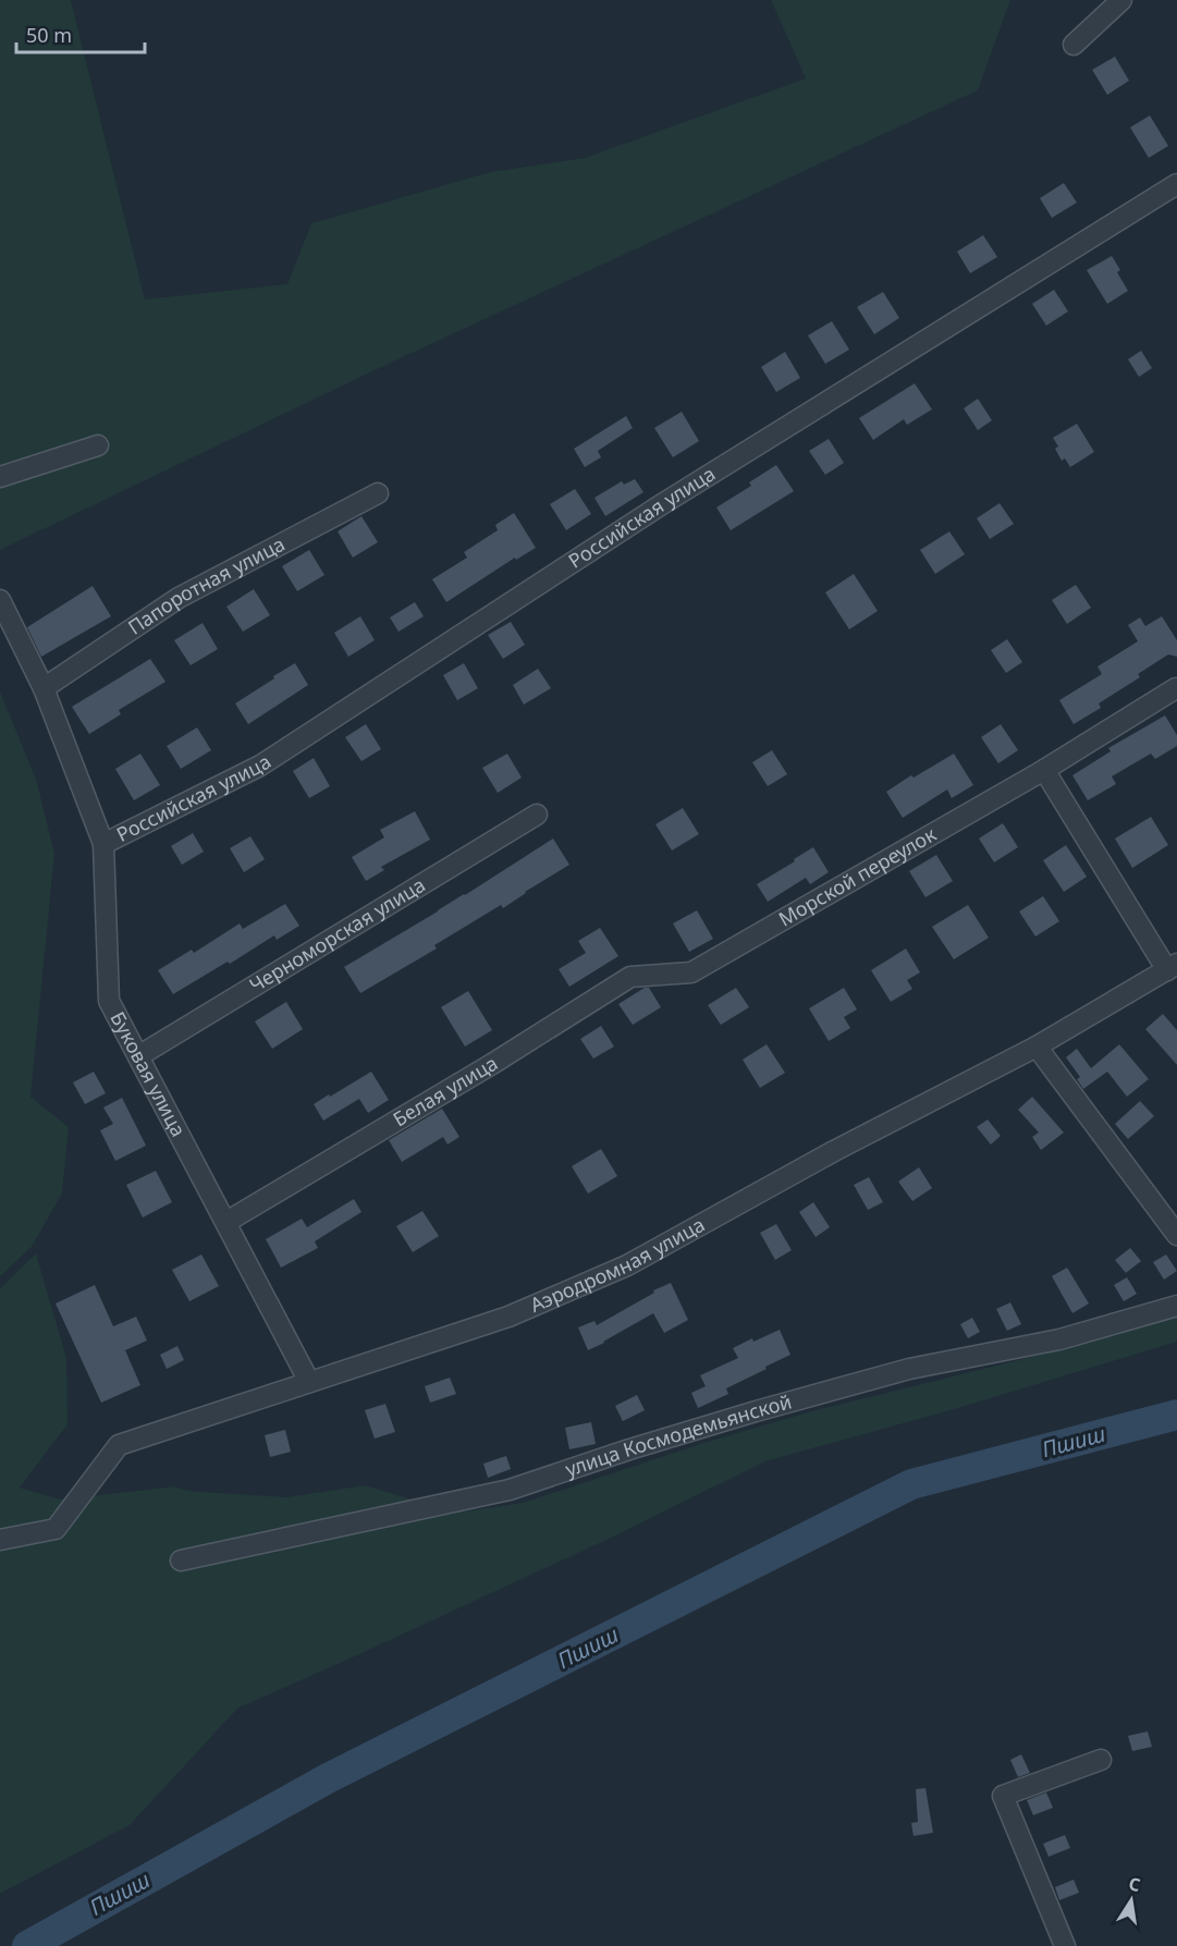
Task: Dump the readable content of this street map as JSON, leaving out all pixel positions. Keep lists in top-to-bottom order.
{
  "streets": {
    "street": [
      "Российская улица",
      "Папоротная улица",
      "Морской переулок",
      "Черноморская улица",
      "Буковая улица",
      "Белая улица",
      "Аэродромная улица",
      "улица Космодемьянской"
    ]
  },
  "crossings": [
    ["Российская улица", "Буковая улица"],
    ["Папоротная улица", "Буковая улица"],
    ["Морской переулок", "Белая улица"],
    ["Черноморская улица", "Буковая улица"],
    ["Буковая улица", "Белая улица"],
    ["Буковая улица", "Аэродромная улица"]
  ],
  "water": ["Пшиш"],
  "scale_bar": "50 m",
  "north": "top"
}
